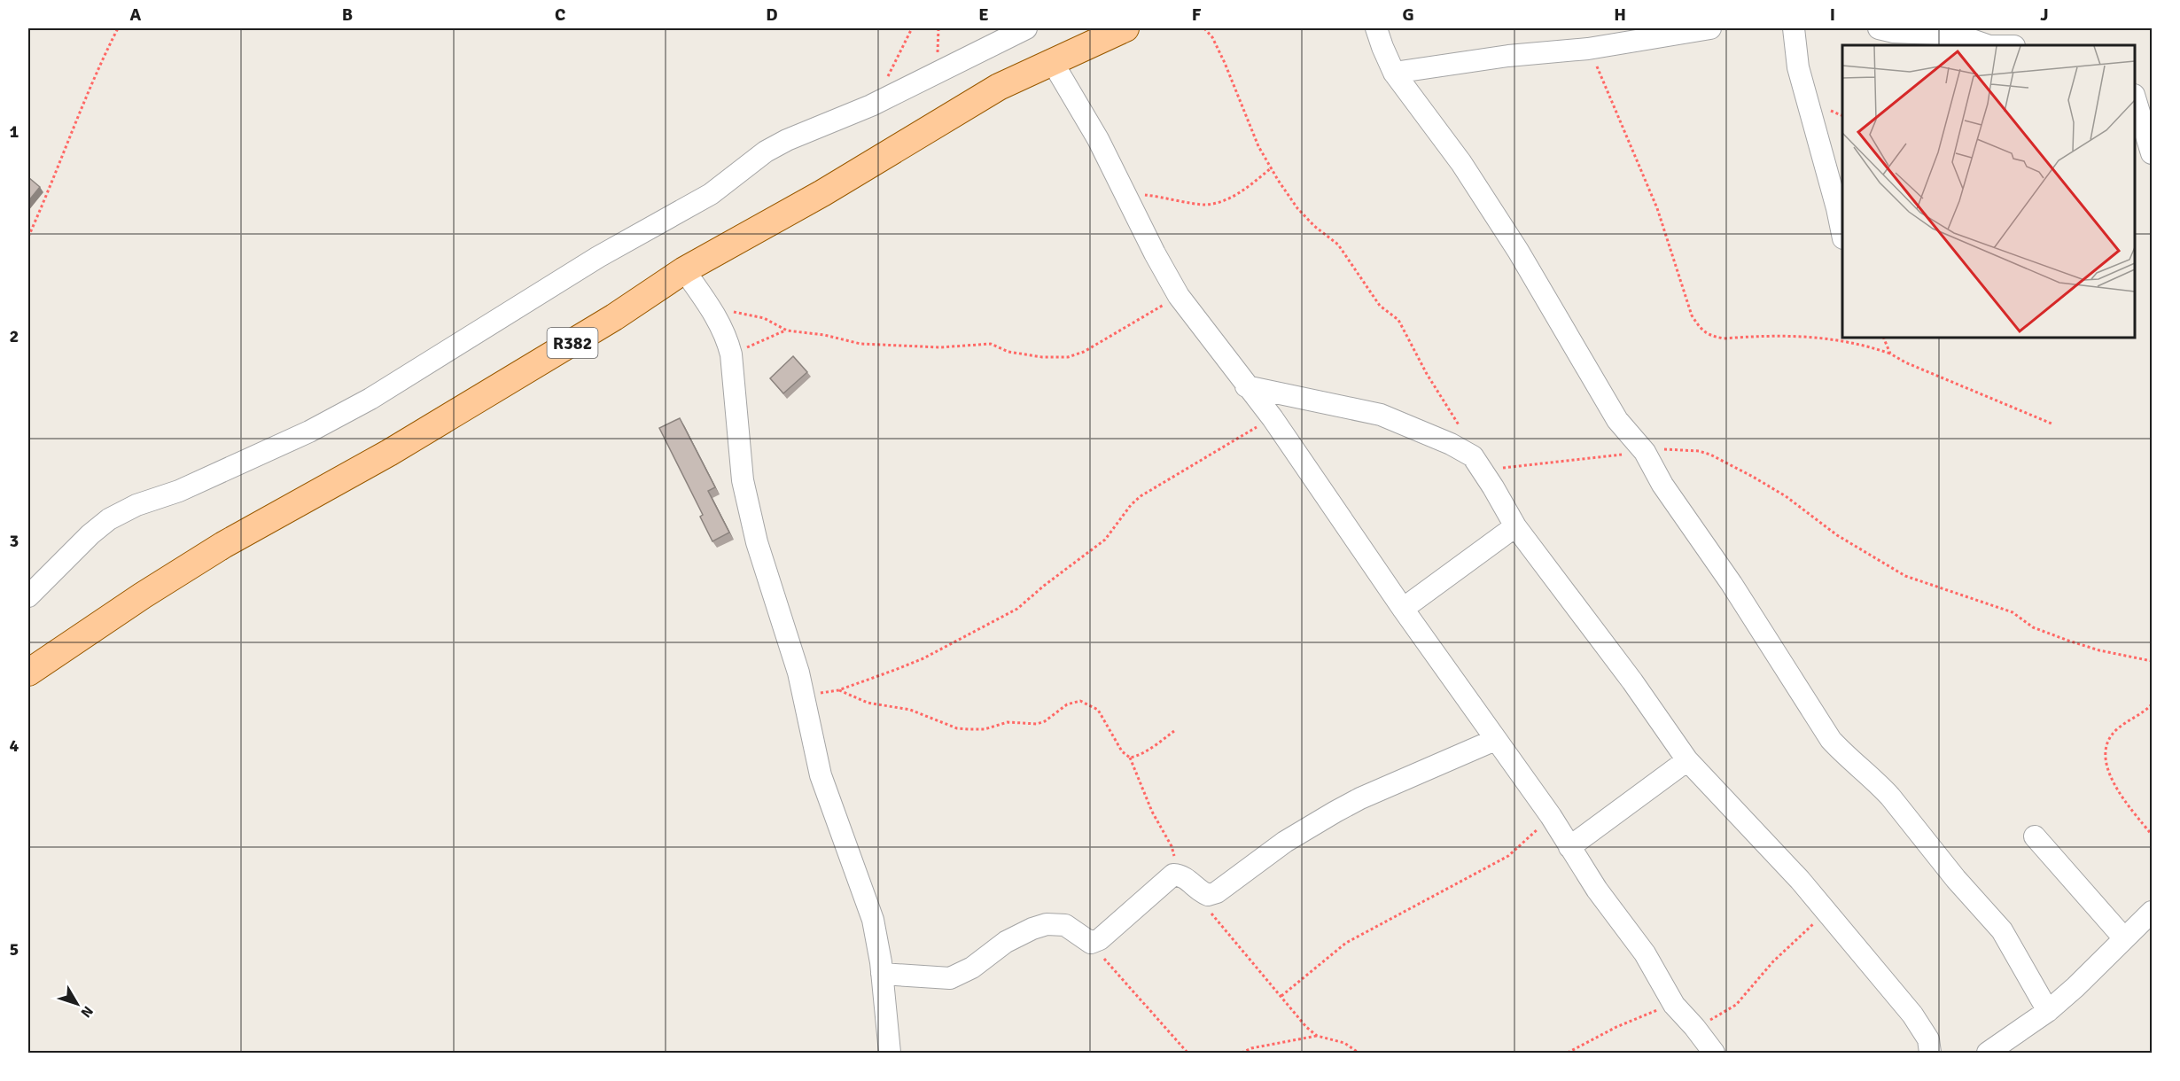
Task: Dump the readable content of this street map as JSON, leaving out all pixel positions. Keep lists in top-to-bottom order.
{
  "streets": {
    "main road": ["R382"]
  },
  "north": "bottom right",
  "grid": {
    "columns": [
      "A",
      "B",
      "C",
      "D",
      "E",
      "F",
      "G",
      "H",
      "I",
      "J"
    ],
    "rows": [
      "1",
      "2",
      "3",
      "4",
      "5"
    ]
  }
}
